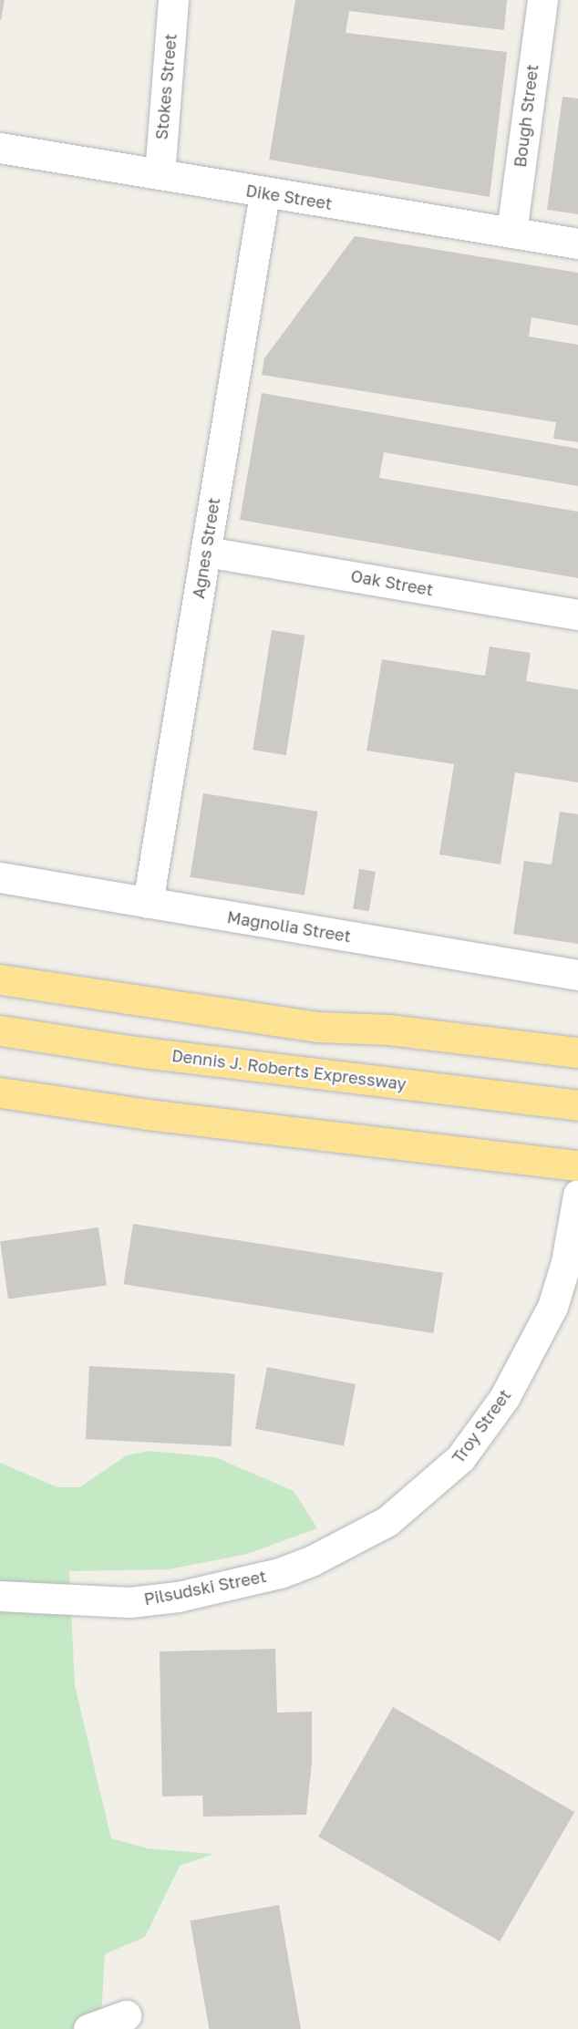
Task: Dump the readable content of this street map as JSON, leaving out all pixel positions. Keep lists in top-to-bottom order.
{
  "streets": {
    "highway": ["Dennis J. Roberts Expressway"],
    "street": [
      "Stokes Street",
      "Bough Street",
      "Dike Street",
      "Agnes Street",
      "Oak Street",
      "Magnolia Street",
      "Troy Street",
      "Pilsudski Street"
    ]
  },
  "crossings": [
    ["Stokes Street", "Dike Street"],
    ["Bough Street", "Dike Street"],
    ["Dike Street", "Agnes Street"],
    ["Agnes Street", "Oak Street"],
    ["Agnes Street", "Magnolia Street"],
    ["Troy Street", "Pilsudski Street"]
  ]
}
